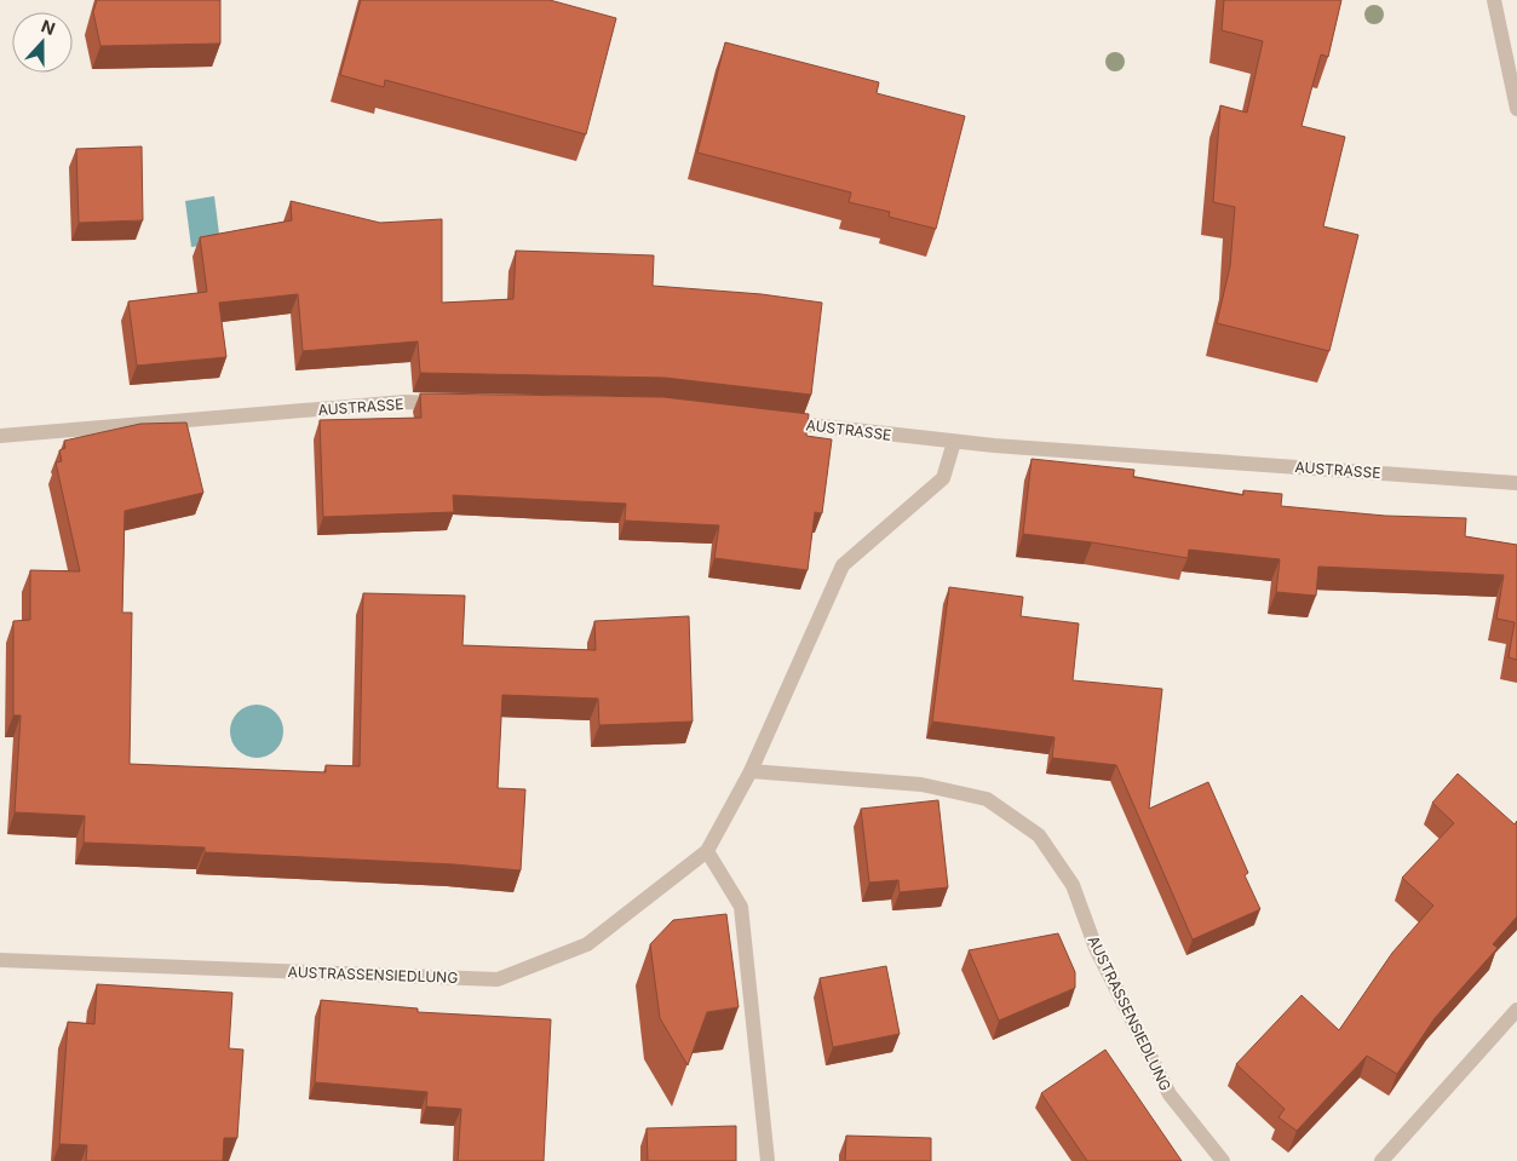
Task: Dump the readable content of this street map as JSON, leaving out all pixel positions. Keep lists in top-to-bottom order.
{
  "streets": {
    "street": ["AUSTRASSE", "AUSTRASSENSIEDLUNG"]
  },
  "crossings": [
    ["AUSTRASSE", "AUSTRASSENSIEDLUNG"]
  ],
  "north": "top"
}
